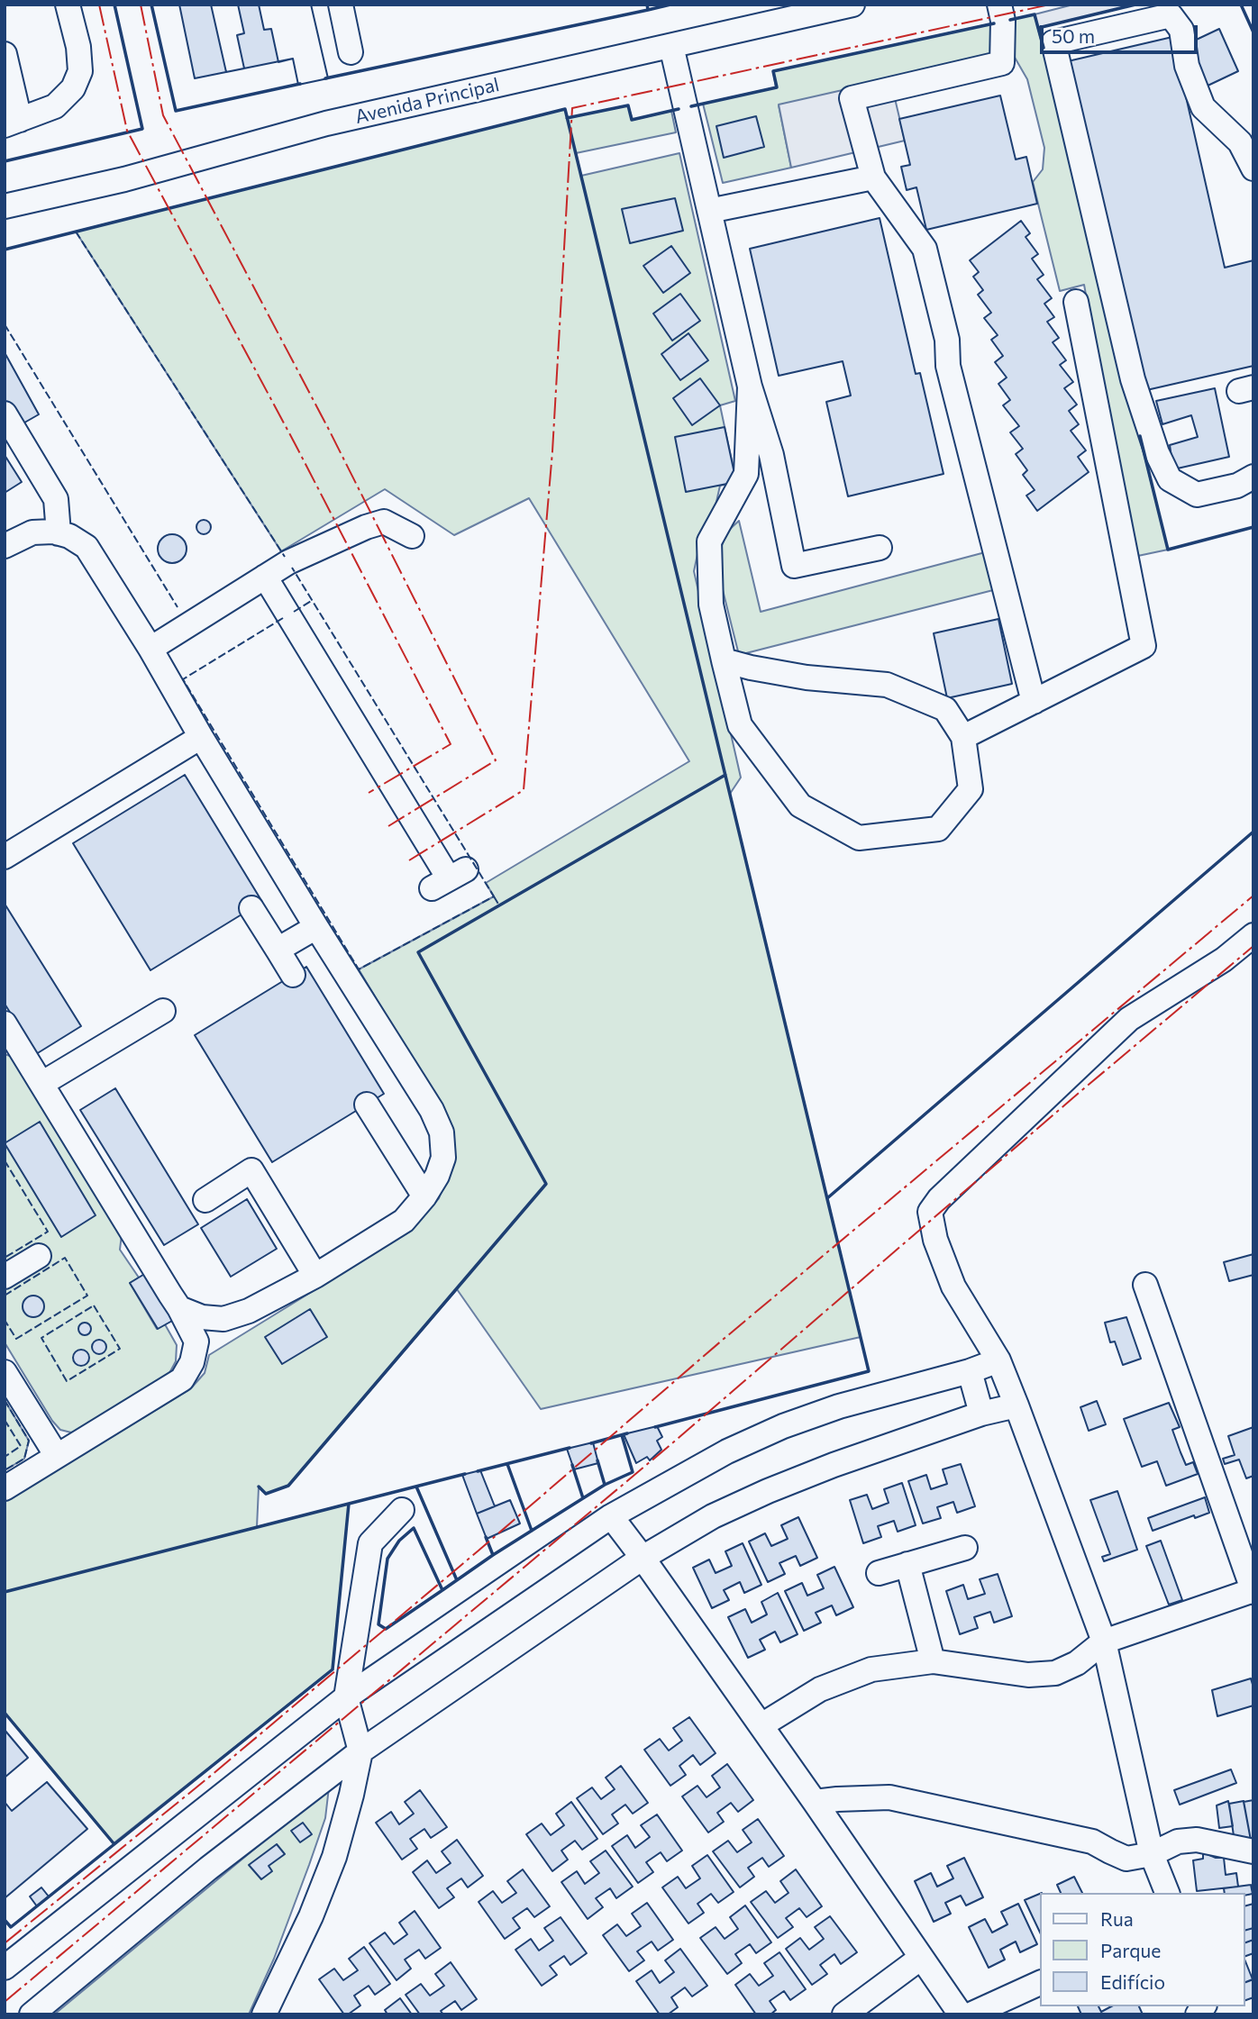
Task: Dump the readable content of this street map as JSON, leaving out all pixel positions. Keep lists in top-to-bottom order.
{
  "streets": {
    "street": ["Avenida Principal"]
  },
  "legend": ["Rua", "Parque", "Edifício"],
  "scale_bar": "50 m"
}
